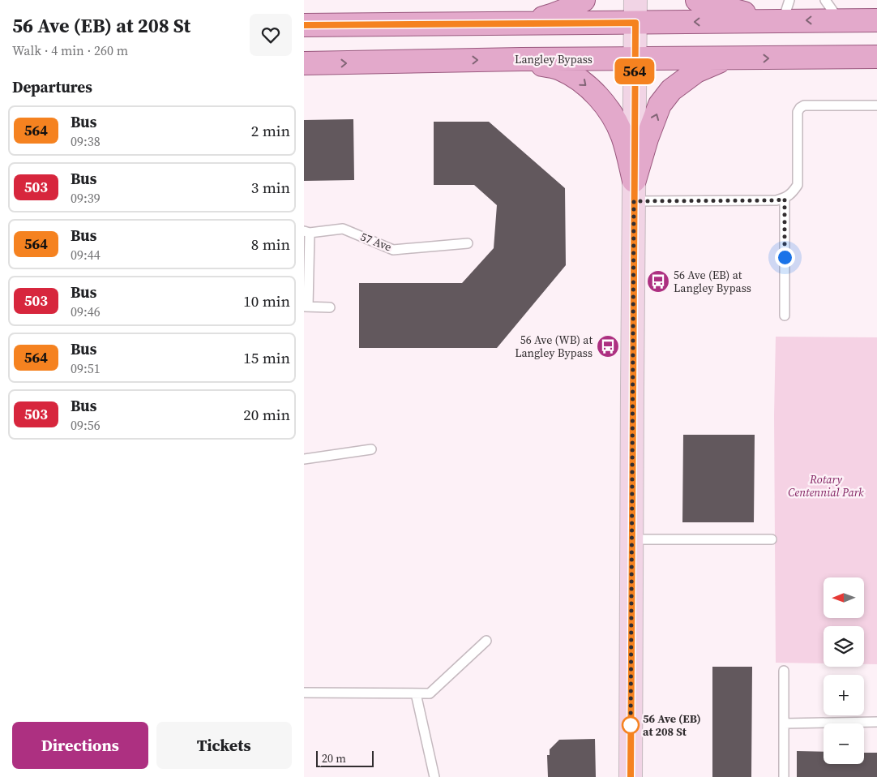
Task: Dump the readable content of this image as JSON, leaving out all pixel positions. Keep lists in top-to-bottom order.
{
  "streets": {
    "main road": ["Langley Bypass"],
    "lane": ["57 Ave"]
  },
  "parks": ["Rotary Centennial Park"],
  "places": {
    "bus stop": ["56 Ave (EB) at Langley Bypass", "56 Ave (WB) at Langley Bypass"],
    "other": ["56 Ave (EB) at 208 St"]
  },
  "lines": ["bus line 564"],
  "scale_bar": "20 m",
  "north": "left",
  "page": {
    "heading": [
      ["56 Ave (EB) at 208 St", "Walk · 4 min · 260 m"],
      "Departures"
    ],
    "on_map": "564",
    "list": [
      {
        "mark": "564",
        "name": "Bus",
        "note": "09:38",
        "value": "2 min"
      },
      {
        "mark": "503",
        "name": "Bus",
        "note": "09:39",
        "value": "3 min"
      },
      {
        "mark": "564",
        "name": "Bus",
        "note": "09:44",
        "value": "8 min"
      },
      {
        "mark": "503",
        "name": "Bus",
        "note": "09:46",
        "value": "10 min"
      },
      {
        "mark": "564",
        "name": "Bus",
        "note": "09:51",
        "value": "15 min"
      },
      {
        "mark": "503",
        "name": "Bus",
        "note": "09:56",
        "value": "20 min"
      }
    ],
    "map_buttons": ["+", "−"],
    "buttons": ["Directions", "Tickets"],
    "scale": "20 m"
  }
}
